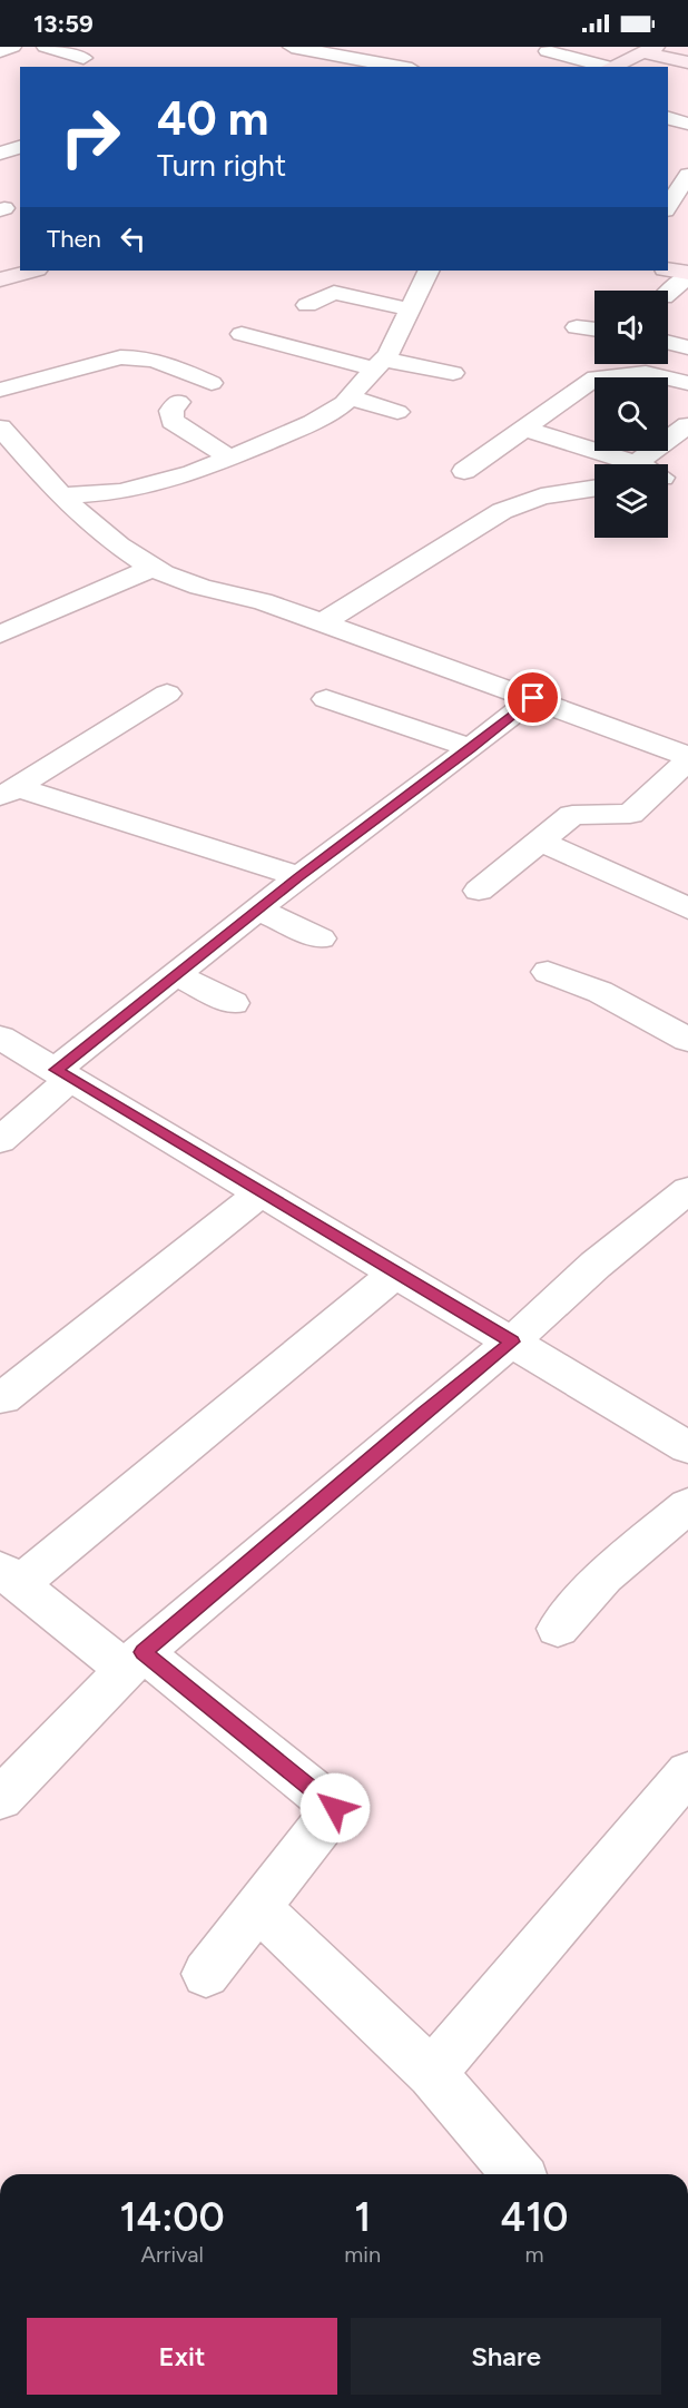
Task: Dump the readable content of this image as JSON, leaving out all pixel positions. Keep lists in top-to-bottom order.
{
  "page": {
    "status": "13:59",
    "turn": ["40 m", "Turn right"],
    "then": "Then",
    "eta": [
      "14:00",
      "Arrival",
      "1",
      "min",
      "410",
      "m"
    ],
    "buttons": ["Exit", "Share"]
  }
}
